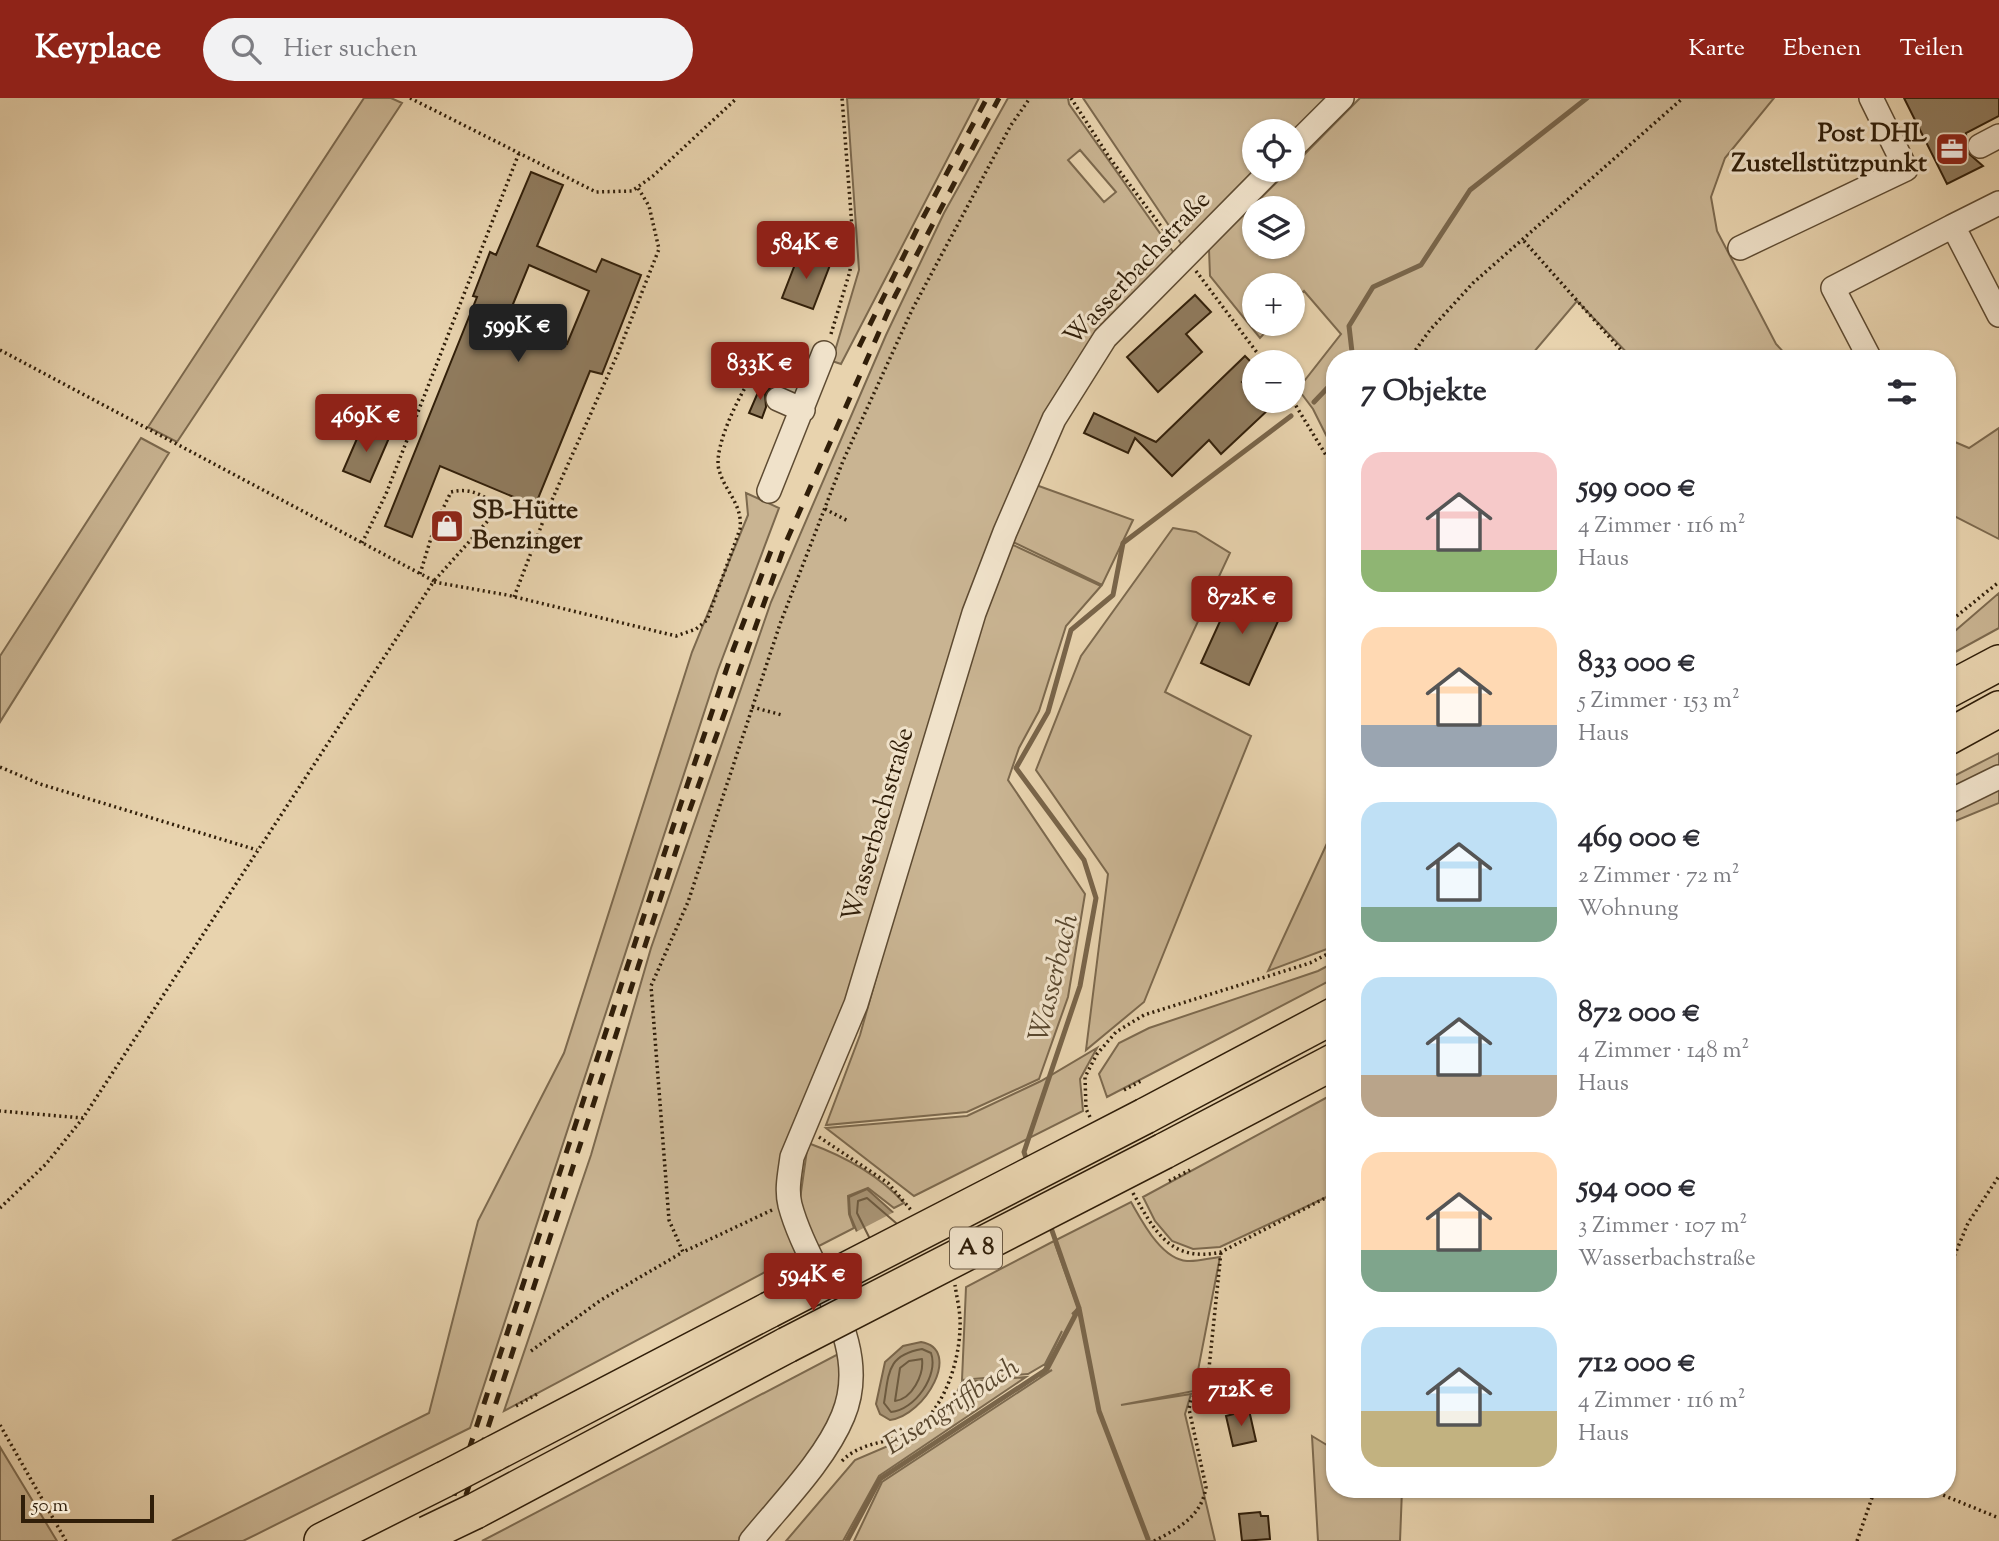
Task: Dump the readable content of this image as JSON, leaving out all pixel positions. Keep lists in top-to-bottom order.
{
  "streets": {
    "highway": ["A 8"],
    "street": ["Wasserbachstraße"]
  },
  "water": ["Wasserbach", "Eisengriffbach"],
  "places": {
    "office": ["Post DHL Zustellstützpunkt"],
    "shop": ["SB-Hütte Benzinger"]
  },
  "scale_bar": "50 m",
  "page": {
    "header": "Keyplace",
    "search": "Hier suchen",
    "nav": ["Karte", "Ebenen", "Teilen"],
    "map_buttons": ["+", "−"],
    "price": [
      "584K €",
      "599K €",
      "833K €",
      "469K €",
      "872K €",
      "594K €",
      "712K €"
    ],
    "heading": "7 Objekte",
    "list": [
      {
        "name": "599 000 €",
        "note": "4 Zimmer · 116 m² · Haus"
      },
      {
        "name": "833 000 €",
        "note": "5 Zimmer · 153 m² · Haus"
      },
      {
        "name": "469 000 €",
        "note": "2 Zimmer · 72 m² · Wohnung"
      },
      {
        "name": "872 000 €",
        "note": "4 Zimmer · 148 m² · Haus"
      },
      {
        "name": "594 000 €",
        "note": "3 Zimmer · 107 m² · Wasserbachstraße"
      },
      {
        "name": "712 000 €",
        "note": "4 Zimmer · 116 m² · Haus"
      }
    ],
    "scale": "50 m"
  }
}
